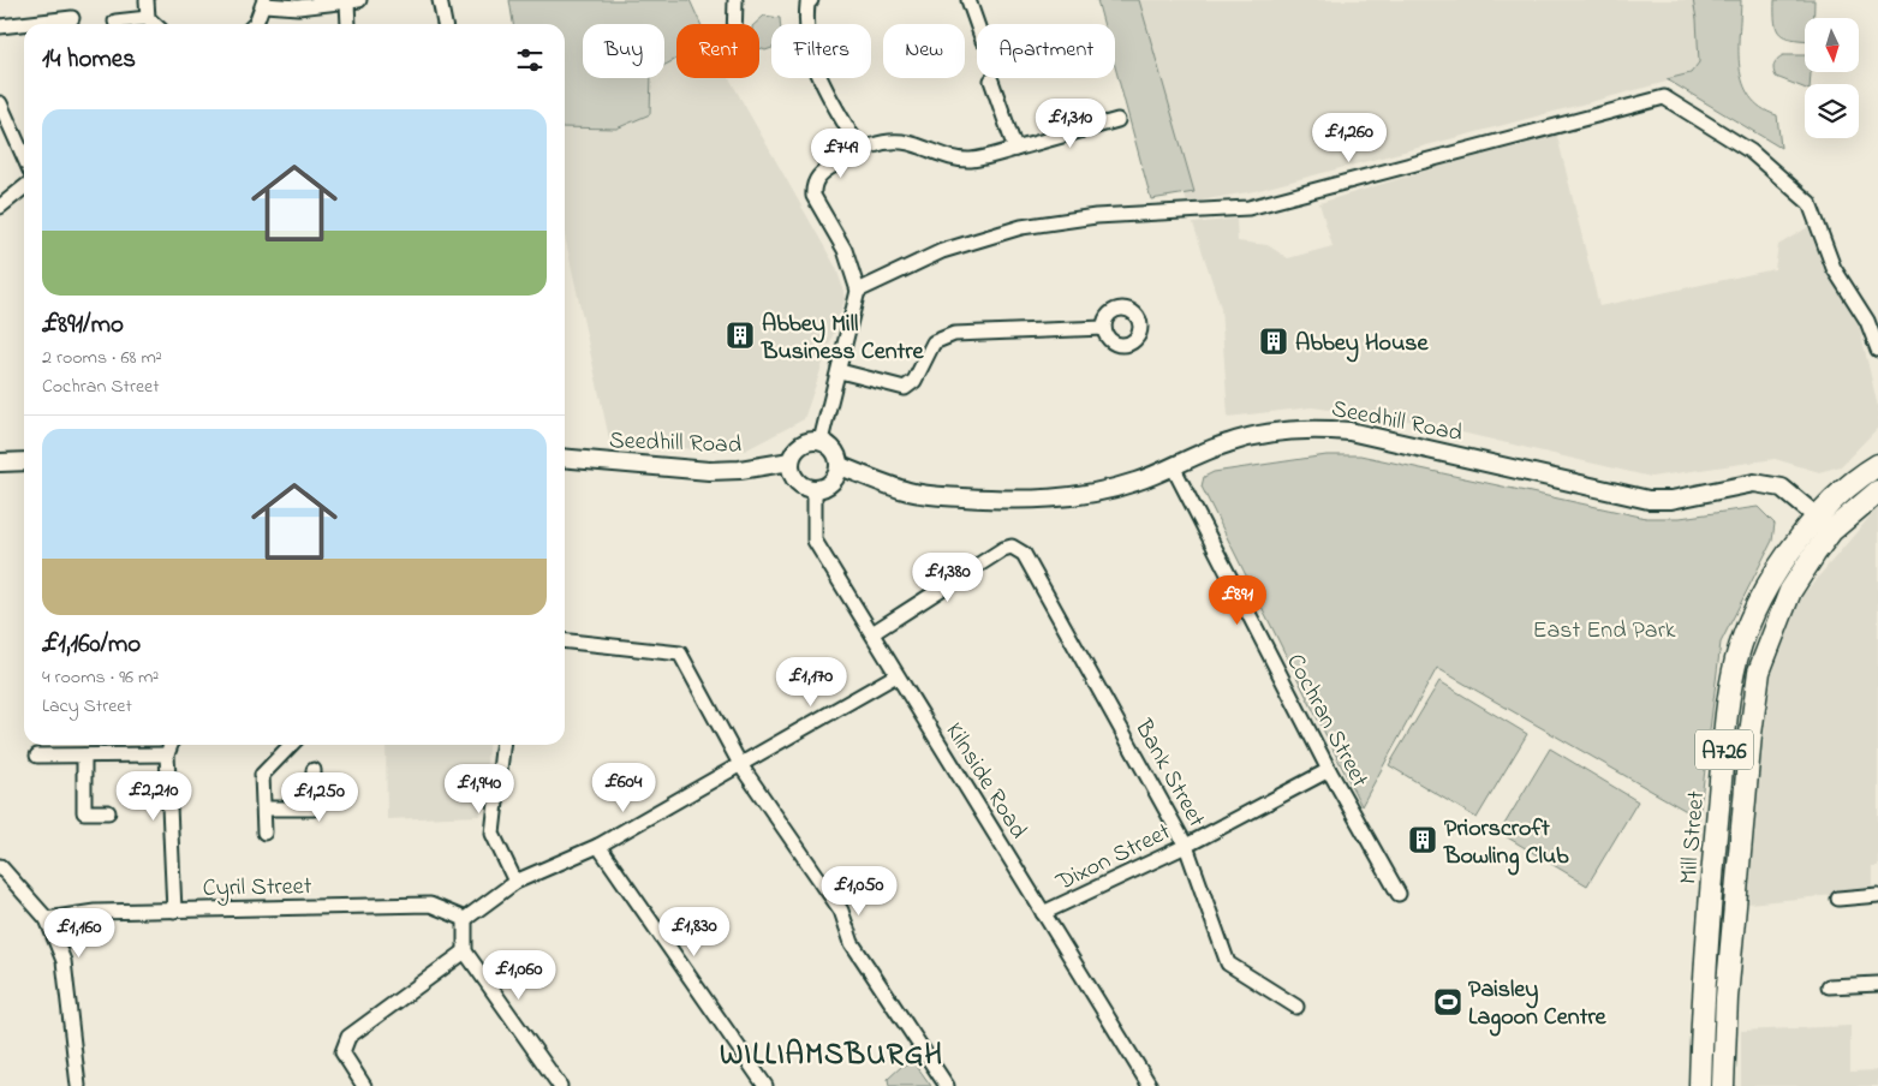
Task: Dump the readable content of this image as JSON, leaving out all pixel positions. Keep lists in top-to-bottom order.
{
  "streets": {
    "main road": ["A726", "Mill Street"],
    "street": [
      "Seedhill Road",
      "Cochran Street",
      "Bank Street",
      "Kilnside Road",
      "Dixon Street",
      "Cyril Street"
    ]
  },
  "crossings": [
    ["Seedhill Road", "Cochran Street"],
    ["Seedhill Road", "A726"],
    ["Seedhill Road", "Kilnside Road"],
    ["Seedhill Road", "Mill Street"],
    ["Cochran Street", "Dixon Street"],
    ["Bank Street", "Kilnside Road"],
    ["Bank Street", "Dixon Street"],
    ["Kilnside Road", "Dixon Street"]
  ],
  "districts": ["WILLIAMSBURGH"],
  "parks": ["East End Park"],
  "places": {
    "building": ["Abbey Mill Business Centre", "Abbey House", "Priorscroft Bowling Club"],
    "sports": ["Paisley Lagoon Centre"]
  },
  "north": "bottom",
  "page": {
    "chip": [
      "Buy",
      "Rent",
      "Filters",
      "New",
      "Apartment"
    ],
    "heading": "14 homes",
    "list": [
      {
        "name": "£891/mo",
        "note": "2 rooms · 68 m² · Cochran Street"
      },
      {
        "name": "£1,160/mo",
        "note": "4 rooms · 96 m² · Lacy Street"
      }
    ],
    "price": [
      "£1,310",
      "£1,260",
      "£749",
      "£1,380",
      "£891",
      "£1,170",
      "£604",
      "£1,940",
      "£2,210",
      "£1,250",
      "£1,050",
      "£1,830",
      "£1,160",
      "£1,060"
    ]
  }
}
